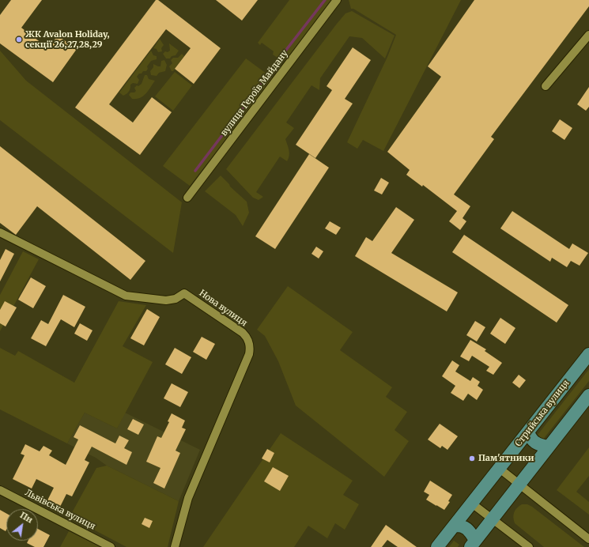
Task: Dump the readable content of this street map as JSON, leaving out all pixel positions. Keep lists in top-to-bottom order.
{
  "streets": {
    "main road": ["Стрийська вулиця"],
    "street": ["вулиця Героїв Майдану", "Нова вулиця", "Львівська вулиця"]
  },
  "places": ["ЖК Avalon Holiday, секції 26,27,28,29", "Пам'ятники"],
  "north": "top right"
}
